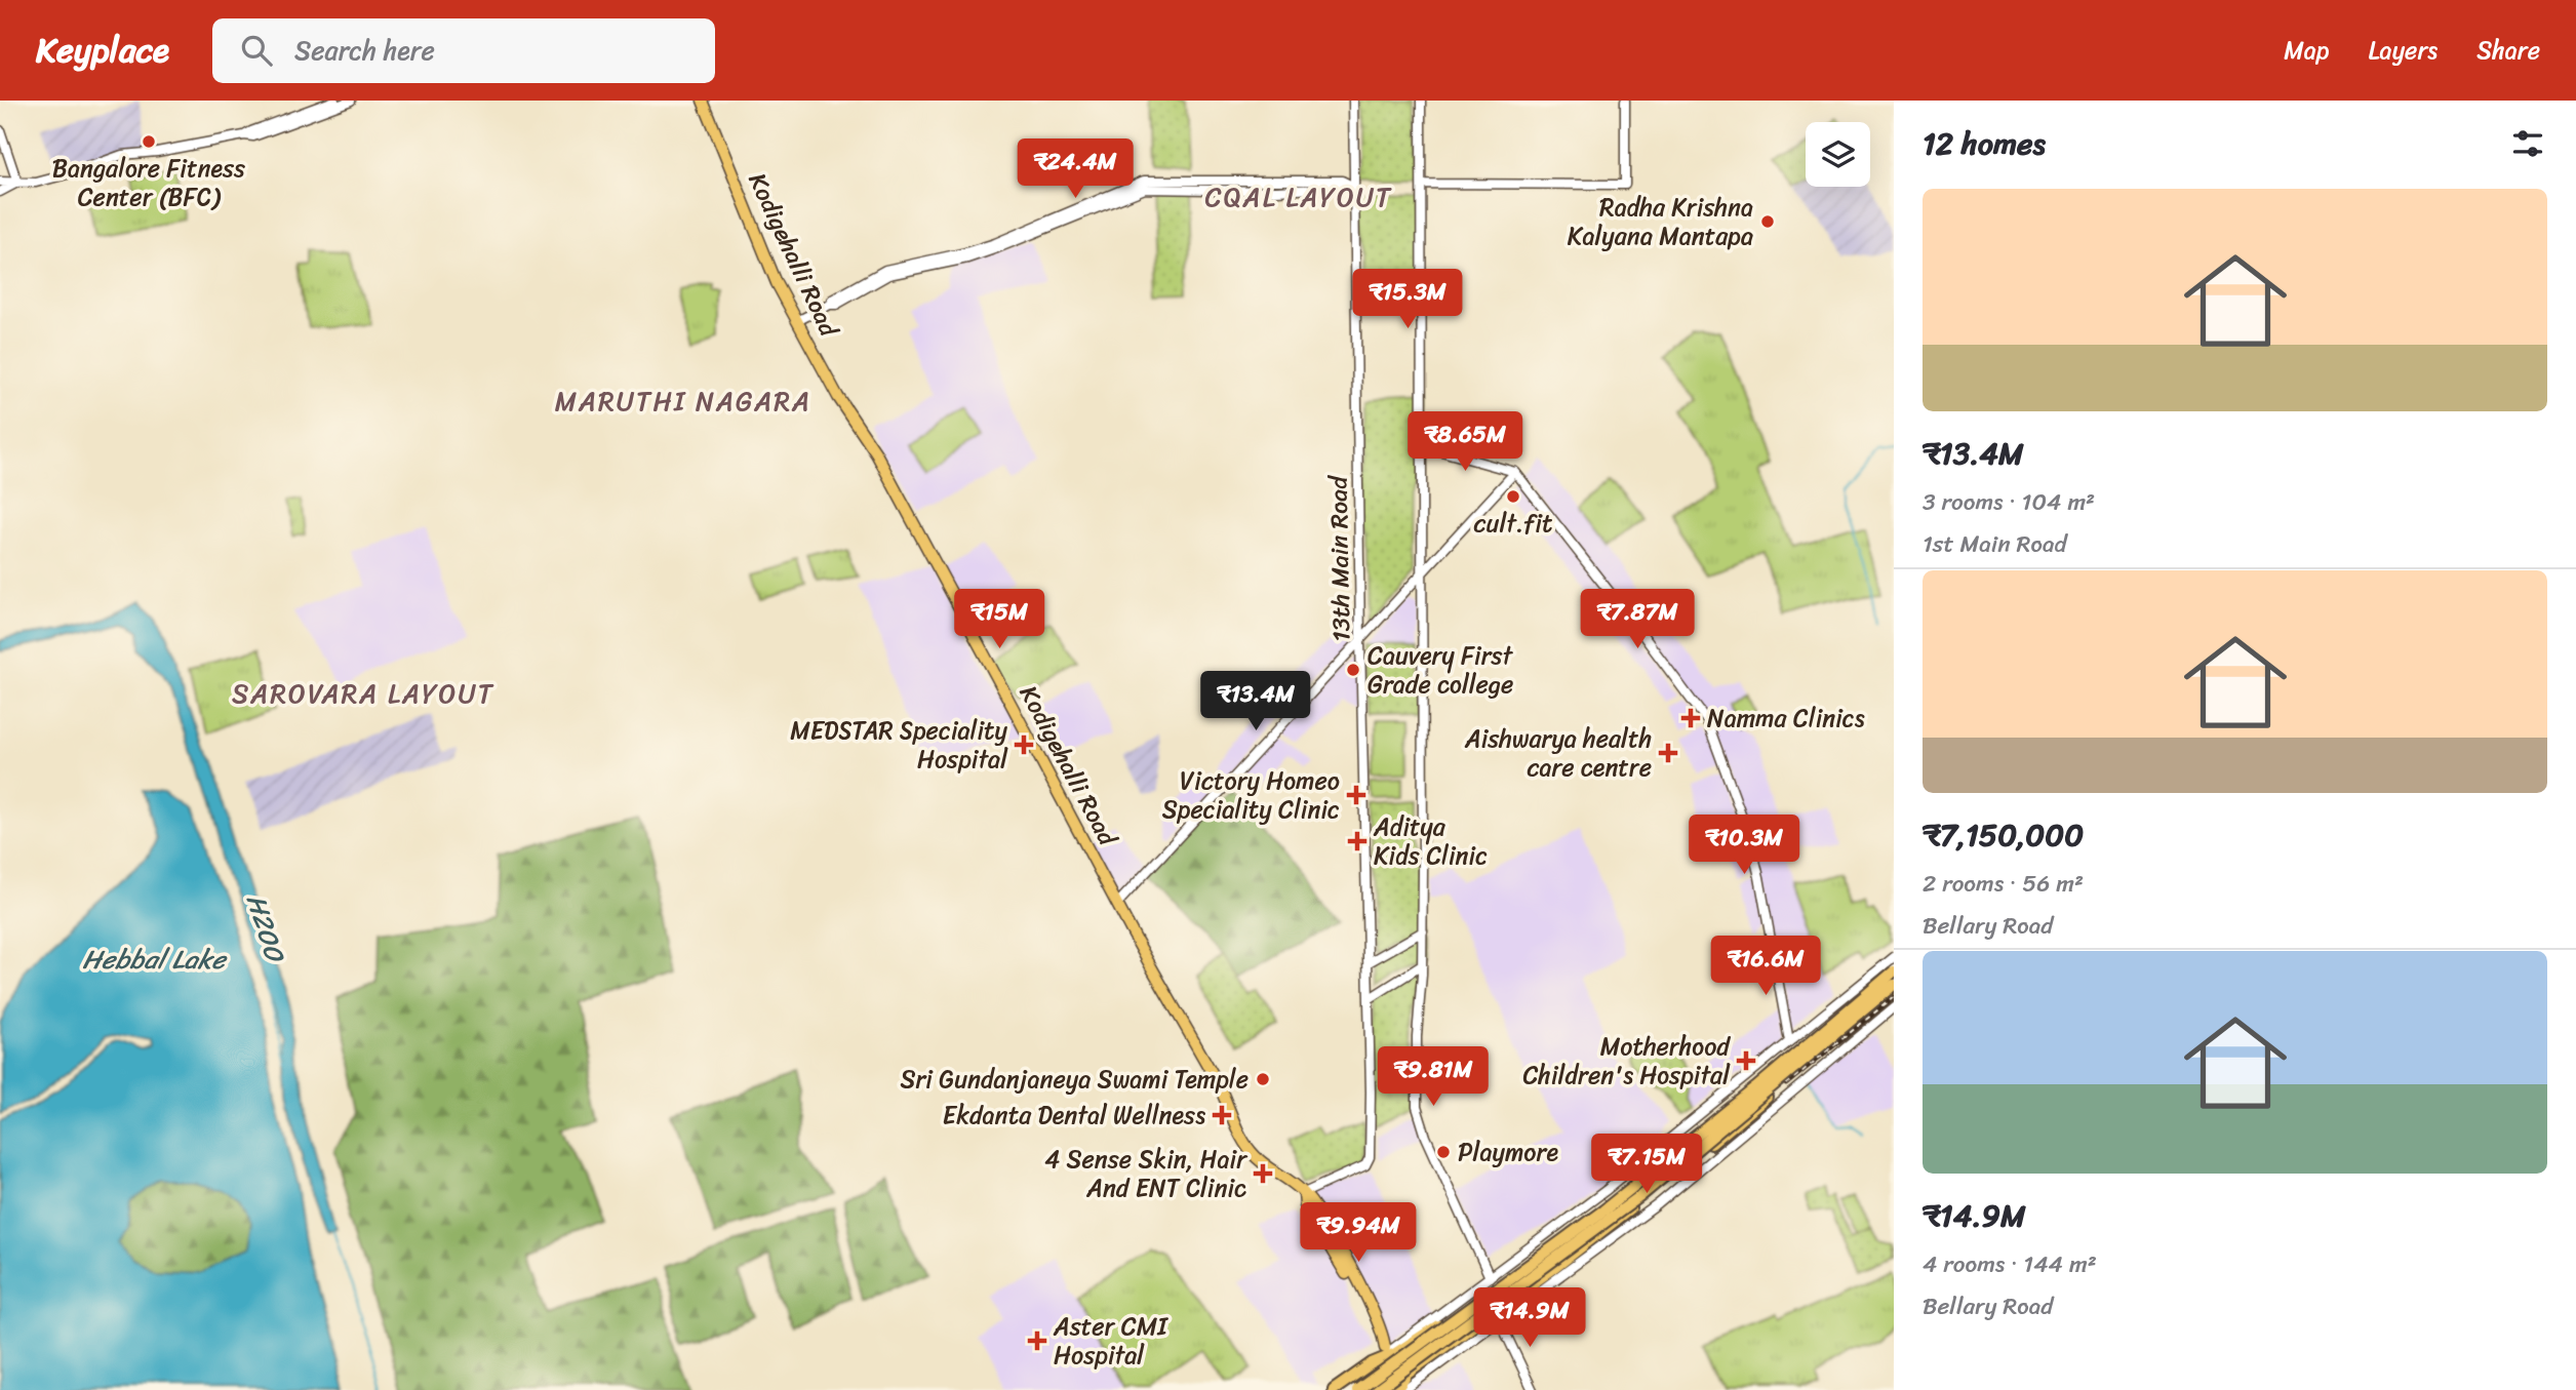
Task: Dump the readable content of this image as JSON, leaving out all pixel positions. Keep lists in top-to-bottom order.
{
  "streets": {
    "main road": ["Kodigehalli Road"],
    "street": ["13th Main Road"]
  },
  "crossings": [
    ["Kodigehalli Road", "13th Main Road"]
  ],
  "districts": ["CQAL LAYOUT", "MARUTHI NAGARA", "SAROVARA LAYOUT"],
  "water": ["H200", "Hebbal Lake"],
  "places": {
    "other": [
      "Bangalore Fitness Center (BFC)",
      "Radha Krishna Kalyana Mantapa",
      "cult.fit",
      "Cauvery First Grade college",
      "Sri Gundanjaneya Swami Temple",
      "Playmore"
    ],
    "health": [
      "Namma Clinics",
      "MEDSTAR Speciality Hospital",
      "Aishwarya health care centre",
      "Victory Homeo Speciality Clinic",
      "Aditya Kids Clinic",
      "Motherhood Children's Hospital",
      "Ekdanta Dental Wellness",
      "4 Sense Skin, Hair And ENT Clinic",
      "Aster CMI Hospital"
    ]
  },
  "page": {
    "header": "Keyplace",
    "search": "Search here",
    "nav": ["Map", "Layers", "Share"],
    "heading": "12 homes",
    "price": [
      "₹24.4M",
      "₹15.3M",
      "₹8.65M",
      "₹15M",
      "₹7.87M",
      "₹13.4M",
      "₹10.3M",
      "₹16.6M",
      "₹9.81M",
      "₹7.15M",
      "₹9.94M",
      "₹14.9M"
    ],
    "list": [
      {
        "name": "₹13.4M",
        "note": "3 rooms · 104 m² · 1st Main Road"
      },
      {
        "name": "₹7,150,000",
        "note": "2 rooms · 56 m² · Bellary Road"
      },
      {
        "name": "₹14.9M",
        "note": "4 rooms · 144 m² · Bellary Road"
      }
    ]
  }
}
